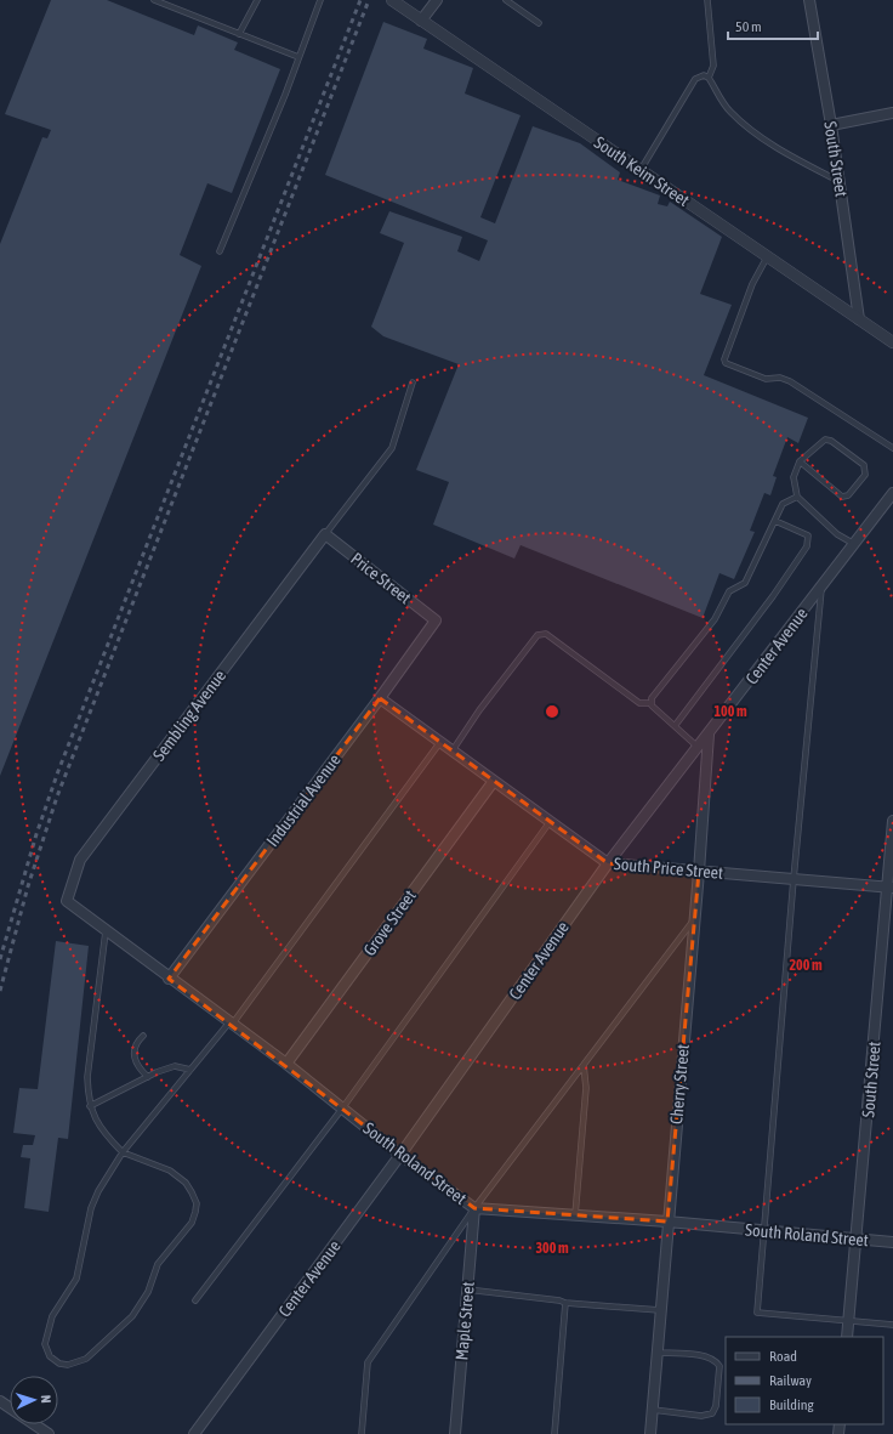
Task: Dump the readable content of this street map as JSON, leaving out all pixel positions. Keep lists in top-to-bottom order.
{
  "streets": {
    "street": [
      "South Street",
      "South Keim Street",
      "Price Street",
      "Center Avenue",
      "Sembling Avenue",
      "Industrial Avenue",
      "South Price Street",
      "Grove Street",
      "Cherry Street",
      "South Roland Street",
      "Maple Street"
    ]
  },
  "crossings": [
    ["South Street", "South Keim Street"],
    ["South Street", "South Price Street"],
    ["South Street", "South Roland Street"],
    ["Price Street", "Sembling Avenue"],
    ["Price Street", "Industrial Avenue"],
    ["Center Avenue", "South Price Street"],
    ["Center Avenue", "Cherry Street"],
    ["Center Avenue", "South Roland Street"],
    ["Sembling Avenue", "South Roland Street"],
    ["Industrial Avenue", "South Price Street"],
    ["Industrial Avenue", "South Roland Street"],
    ["South Price Street", "Grove Street"],
    ["South Price Street", "Cherry Street"],
    ["Grove Street", "South Roland Street"],
    ["Cherry Street", "South Roland Street"],
    ["South Roland Street", "Maple Street"]
  ],
  "legend": ["Road", "Railway", "Building"],
  "scale_bar": "50 m",
  "north": "right",
  "rings": ["100 m", "200 m", "300 m"]
}
